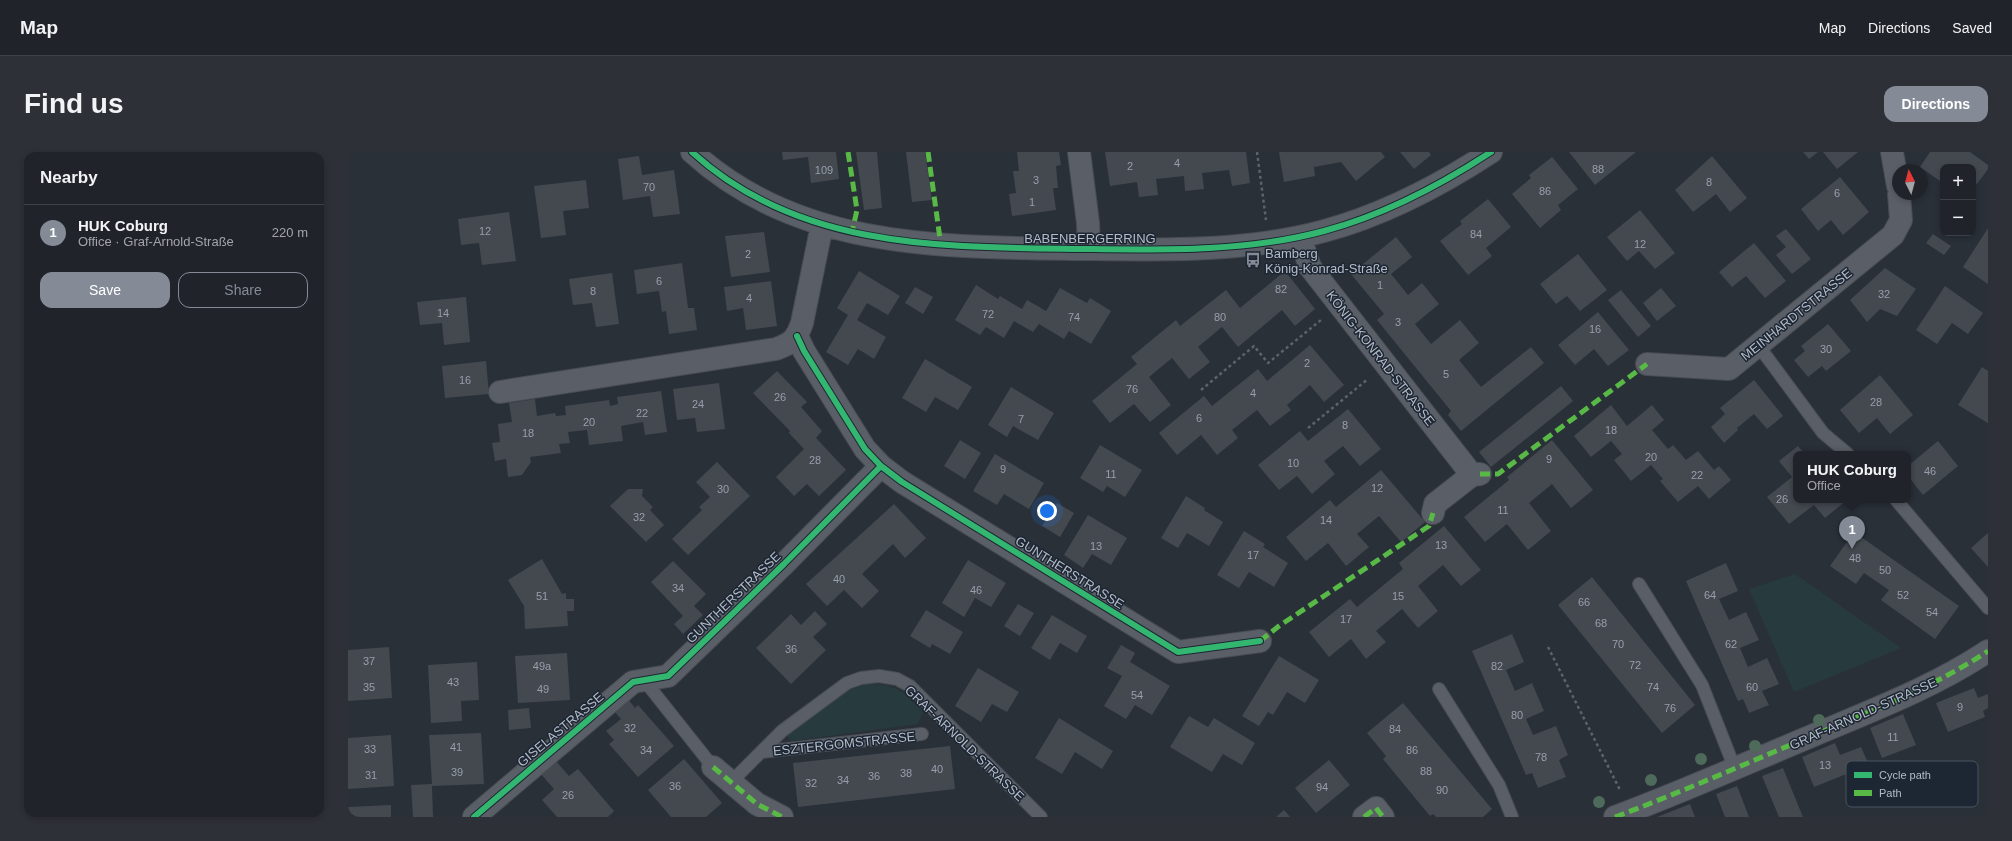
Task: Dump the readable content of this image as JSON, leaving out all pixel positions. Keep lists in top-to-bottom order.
{
  "streets": {
    "street": [
      "BABENBERGERRING",
      "MEINHARDTSTRASSE",
      "KÖNIG-KONRAD-STRASSE",
      "GUNTHERSTRASSE",
      "GRAF-ARNOLD-STRASSE",
      "GISELASTRASSE"
    ],
    "lane": ["ESZTERGOMSTRASSE"]
  },
  "crossings": [
    ["BABENBERGERRING", "KÖNIG-KONRAD-STRASSE"],
    ["GUNTHERSTRASSE", "GISELASTRASSE"],
    ["GRAF-ARNOLD-STRASSE", "ESZTERGOMSTRASSE"]
  ],
  "places": {
    "bus stop": ["Bamberg König-Konrad-Straße"]
  },
  "house_numbers": [
    "4",
    "2",
    "88",
    "109",
    "3",
    "8",
    "70",
    "86",
    "6",
    "1",
    "12",
    "84",
    "12",
    "2",
    "6",
    "1",
    "82",
    "8",
    "32",
    "4",
    "14",
    "72",
    "74",
    "80",
    "3",
    "16",
    "30",
    "2",
    "5",
    "16",
    "76",
    "4",
    "26",
    "28",
    "24",
    "22",
    "6",
    "7",
    "20",
    "8",
    "18",
    "18",
    "20",
    "9",
    "28",
    "10",
    "9",
    "46",
    "11",
    "22",
    "12",
    "30",
    "26",
    "11",
    "32",
    "14",
    "13",
    "13",
    "17",
    "48",
    "50",
    "40",
    "34",
    "46",
    "64",
    "52",
    "51",
    "15",
    "66",
    "54",
    "17",
    "68",
    "70",
    "62",
    "36",
    "37",
    "72",
    "49a",
    "82",
    "43",
    "35",
    "74",
    "60",
    "49",
    "54",
    "9",
    "76",
    "80",
    "32",
    "84",
    "11",
    "41",
    "33",
    "34",
    "86",
    "78",
    "13",
    "40",
    "88",
    "39",
    "38",
    "31",
    "36",
    "34",
    "32",
    "36",
    "94",
    "90",
    "26"
  ],
  "legend": ["Cycle path", "Path"],
  "north": "top",
  "page": {
    "header": "Map",
    "nav": ["Map", "Directions", "Saved"],
    "buttons": [
      "Directions",
      ["Save", "Share"]
    ],
    "title": "Find us",
    "heading": "Nearby",
    "map_buttons": ["+", "−"],
    "list": [
      {
        "mark": "1",
        "name": "HUK Coburg",
        "note": "Office · Graf-Arnold-Straße",
        "value": "220 m"
      }
    ],
    "popup": ["HUK Coburg", "Office"],
    "pins": "1"
  }
}
